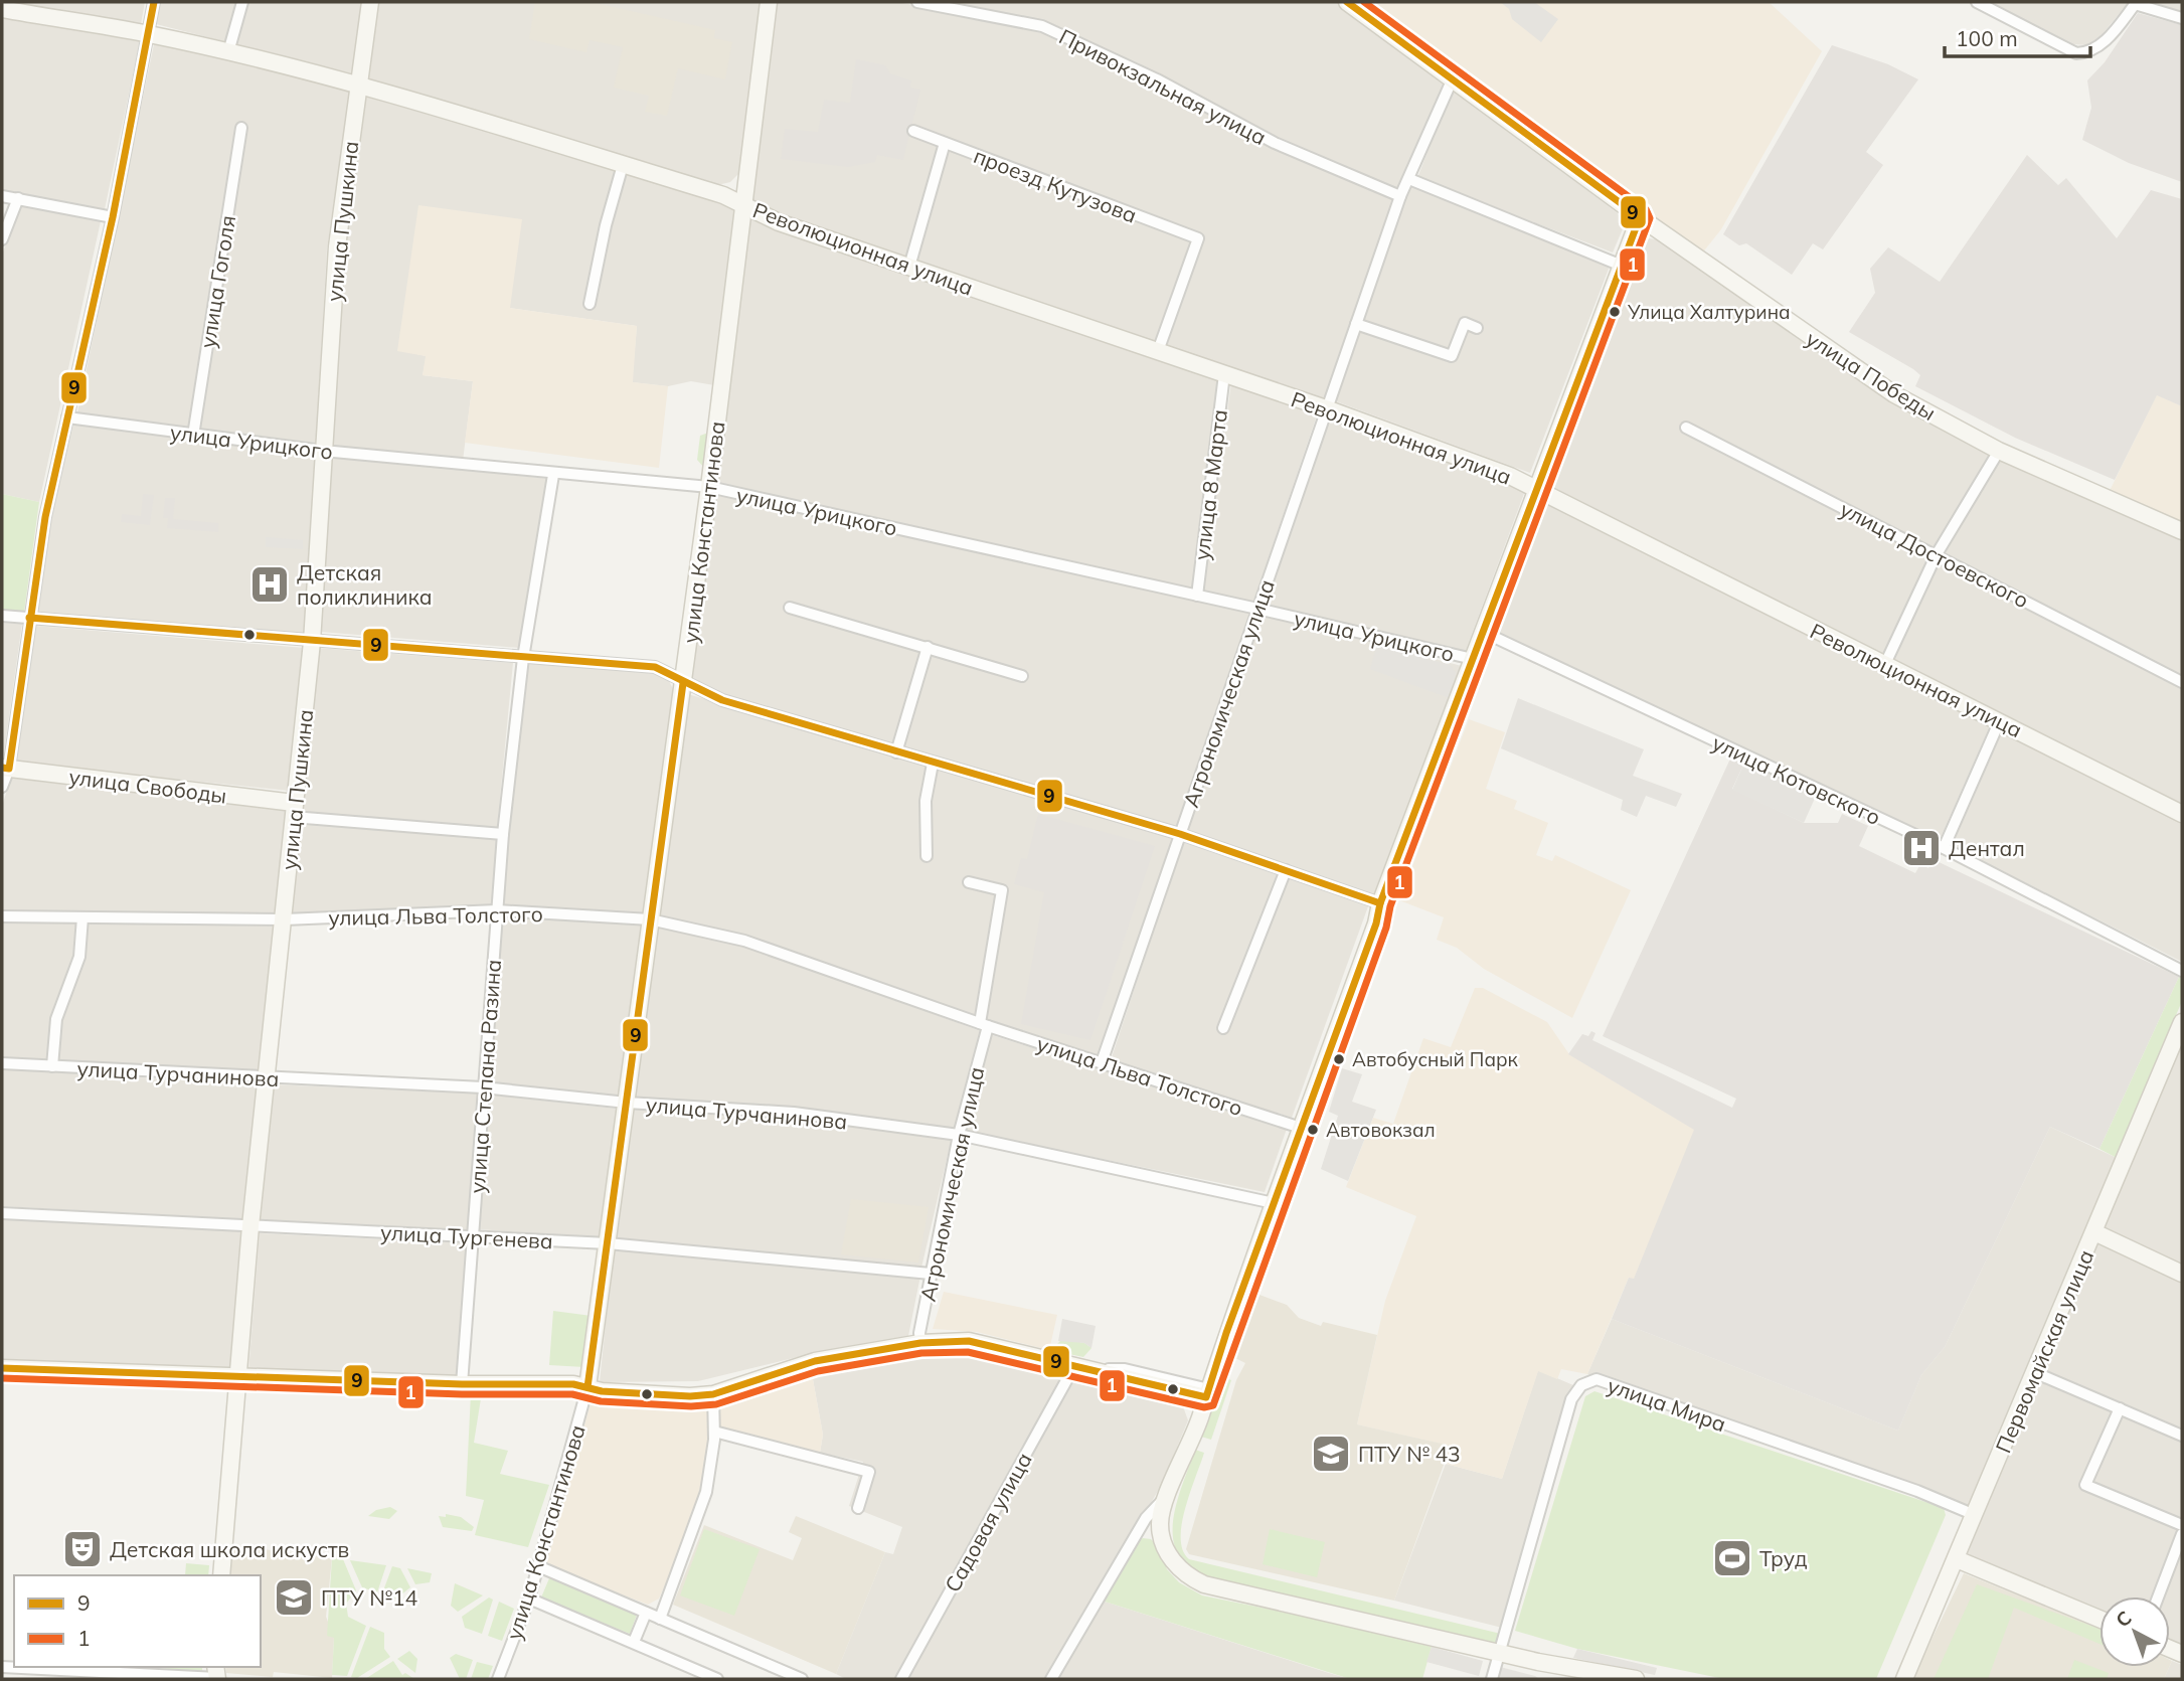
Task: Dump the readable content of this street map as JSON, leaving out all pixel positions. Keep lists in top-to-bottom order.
{
  "streets": {
    "street": [
      "Привокзальная улица",
      "проезд Кутузова",
      "улица Пушкина",
      "Революционная улица",
      "улица Гоголя",
      "улица Победы",
      "улица Урицкого",
      "улица 8 Марта",
      "улица Константинова",
      "улица Достоевского",
      "Агрономическая улица",
      "улица Котовского",
      "улица Свободы",
      "улица Льва Толстого",
      "улица Турчанинова",
      "улица Степана Разина",
      "улица Тургенева",
      "Первомайская улица",
      "улица Мира",
      "Садовая улица"
    ]
  },
  "crossings": [
    ["Привокзальная улица", "Агрономическая улица"],
    ["проезд Кутузова", "Революционная улица"],
    ["улица Пушкина", "Революционная улица"],
    ["улица Пушкина", "улица Урицкого"],
    ["улица Пушкина", "улица Свободы"],
    ["улица Пушкина", "улица Льва Толстого"],
    ["улица Пушкина", "улица Турчанинова"],
    ["улица Пушкина", "улица Тургенева"],
    ["Революционная улица", "улица 8 Марта"],
    ["Революционная улица", "улица Константинова"],
    ["Революционная улица", "Агрономическая улица"],
    ["улица Гоголя", "улица Урицкого"],
    ["улица Победы", "Агрономическая улица"],
    ["улица Урицкого", "улица 8 Марта"],
    ["улица Урицкого", "улица Константинова"],
    ["улица Урицкого", "Агрономическая улица"],
    ["улица Урицкого", "улица Степана Разина"],
    ["улица Константинова", "улица Льва Толстого"],
    ["улица Константинова", "улица Турчанинова"],
    ["улица Константинова", "улица Тургенева"],
    ["Агрономическая улица", "улица Льва Толстого"],
    ["Агрономическая улица", "улица Турчанинова"],
    ["Агрономическая улица", "улица Тургенева"],
    ["улица Свободы", "улица Степана Разина"],
    ["улица Льва Толстого", "улица Степана Разина"],
    ["улица Турчанинова", "улица Степана Разина"],
    ["улица Степана Разина", "улица Тургенева"],
    ["Первомайская улица", "улица Мира"]
  ],
  "places": {
    "other": ["Улица Халтурина", "Автобусный Парк", "Автовокзал"],
    "hospital": ["Детская поликлиника", "Дентал"],
    "school or university": ["ПТУ № 43", "ПТУ №14"],
    "theatre": ["Детская школа искуств"],
    "sports": ["Труд"]
  },
  "lines": ["transit line 9", "transit line 1"],
  "legend": ["9", "1"],
  "scale_bar": "100 m",
  "north": "top left"
}
